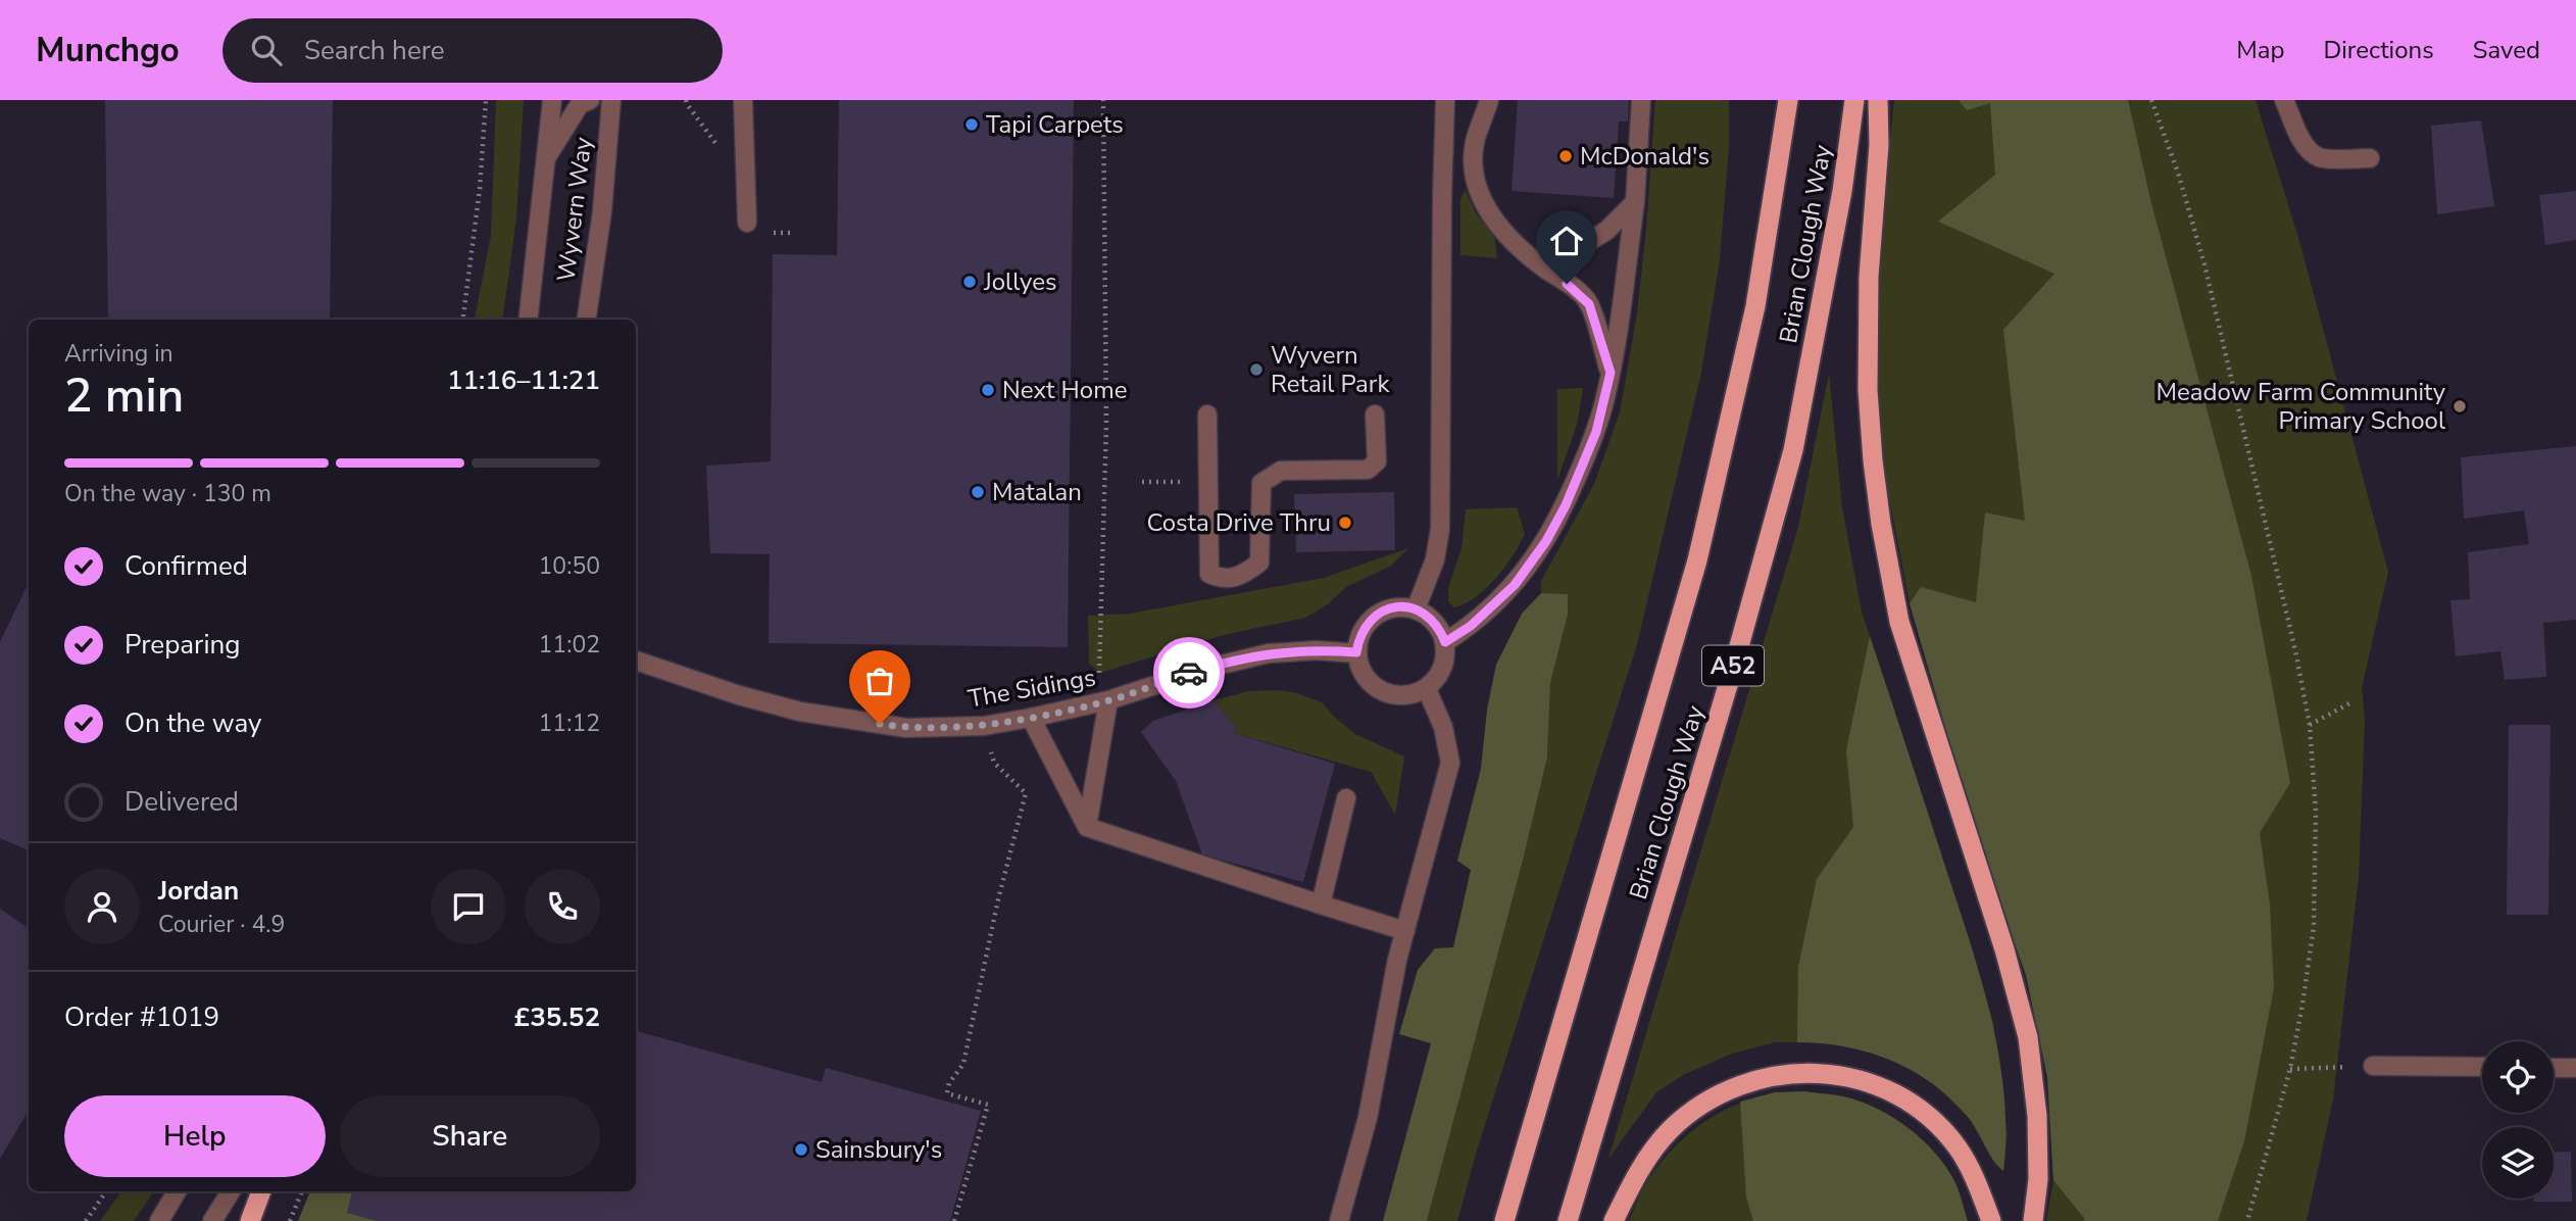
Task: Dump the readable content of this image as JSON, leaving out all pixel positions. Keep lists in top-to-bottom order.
{
  "streets": {
    "highway": ["Brian Clough Way", "A52"],
    "street": ["Wyvern Way", "The Sidings"]
  },
  "places": [
    "Tapi Carpets",
    "McDonald's",
    "Jollyes",
    "Wyvern Retail Park",
    "Next Home",
    "Meadow Farm Community Primary School",
    "Matalan",
    "Costa Drive Thru",
    "Sainsbury's"
  ],
  "page": {
    "header": "Munchgo",
    "search": "Search here",
    "nav": ["Map", "Directions", "Saved"],
    "heading": ["2 min", "Arriving in", "11:16–11:21"],
    "panel": [
      "Jordan",
      "Courier · 4.9",
      "Order #1019",
      "£35.52"
    ],
    "bar": "On the way · 130 m",
    "list": [
      ["Confirmed", "10:50"],
      ["Preparing", "11:02"],
      ["On the way", "11:12"],
      "Delivered"
    ],
    "buttons": ["Help", "Share"]
  }
}
